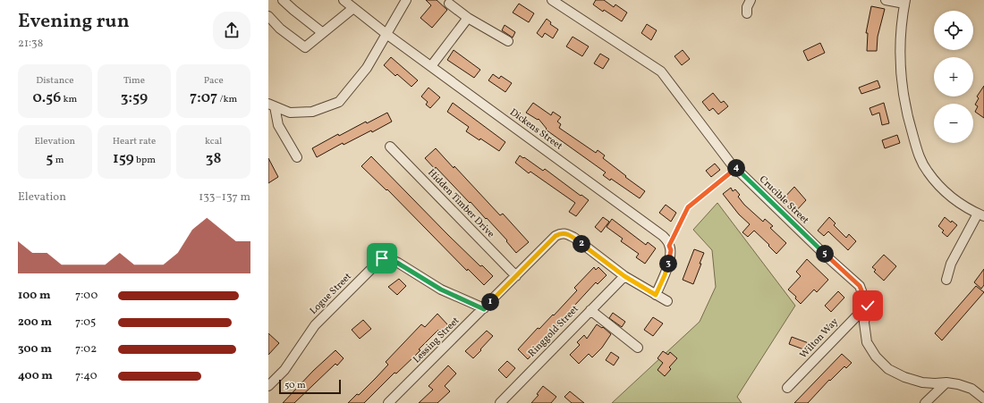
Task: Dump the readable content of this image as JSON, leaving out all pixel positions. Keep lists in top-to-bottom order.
{
  "streets": {
    "street": [
      "Dickens Street",
      "Crucible Street",
      "Hidden Timber Drive",
      "Logue Street",
      "Ringgold Street",
      "Wilton Way",
      "Lessing Street"
    ]
  },
  "crossings": [
    ["Crucible Street", "Wilton Way"],
    ["Hidden Timber Drive", "Lessing Street"],
    ["Logue Street", "Lessing Street"],
    ["Ringgold Street", "Lessing Street"]
  ],
  "scale_bar": "50 m",
  "page": {
    "heading": ["Evening run", "21:38"],
    "map_buttons": ["+", "−"],
    "stats": [
      ["Distance", "0.56 km"],
      ["Time", "3:59"],
      ["Pace", "7:07 /km"],
      ["Elevation", "5 m"],
      ["Heart rate", "159 bpm"],
      ["kcal", "38"]
    ],
    "pins": [
      "4",
      "2",
      "5",
      "3",
      "1"
    ],
    "chart": ["Elevation", "133–137 m"],
    "list": [
      {
        "name": "100 m",
        "note": "7:00"
      },
      {
        "name": "200 m",
        "note": "7:05"
      },
      {
        "name": "300 m",
        "note": "7:02"
      },
      {
        "name": "400 m",
        "note": "7:40"
      }
    ],
    "scale": "50 m"
  }
}
